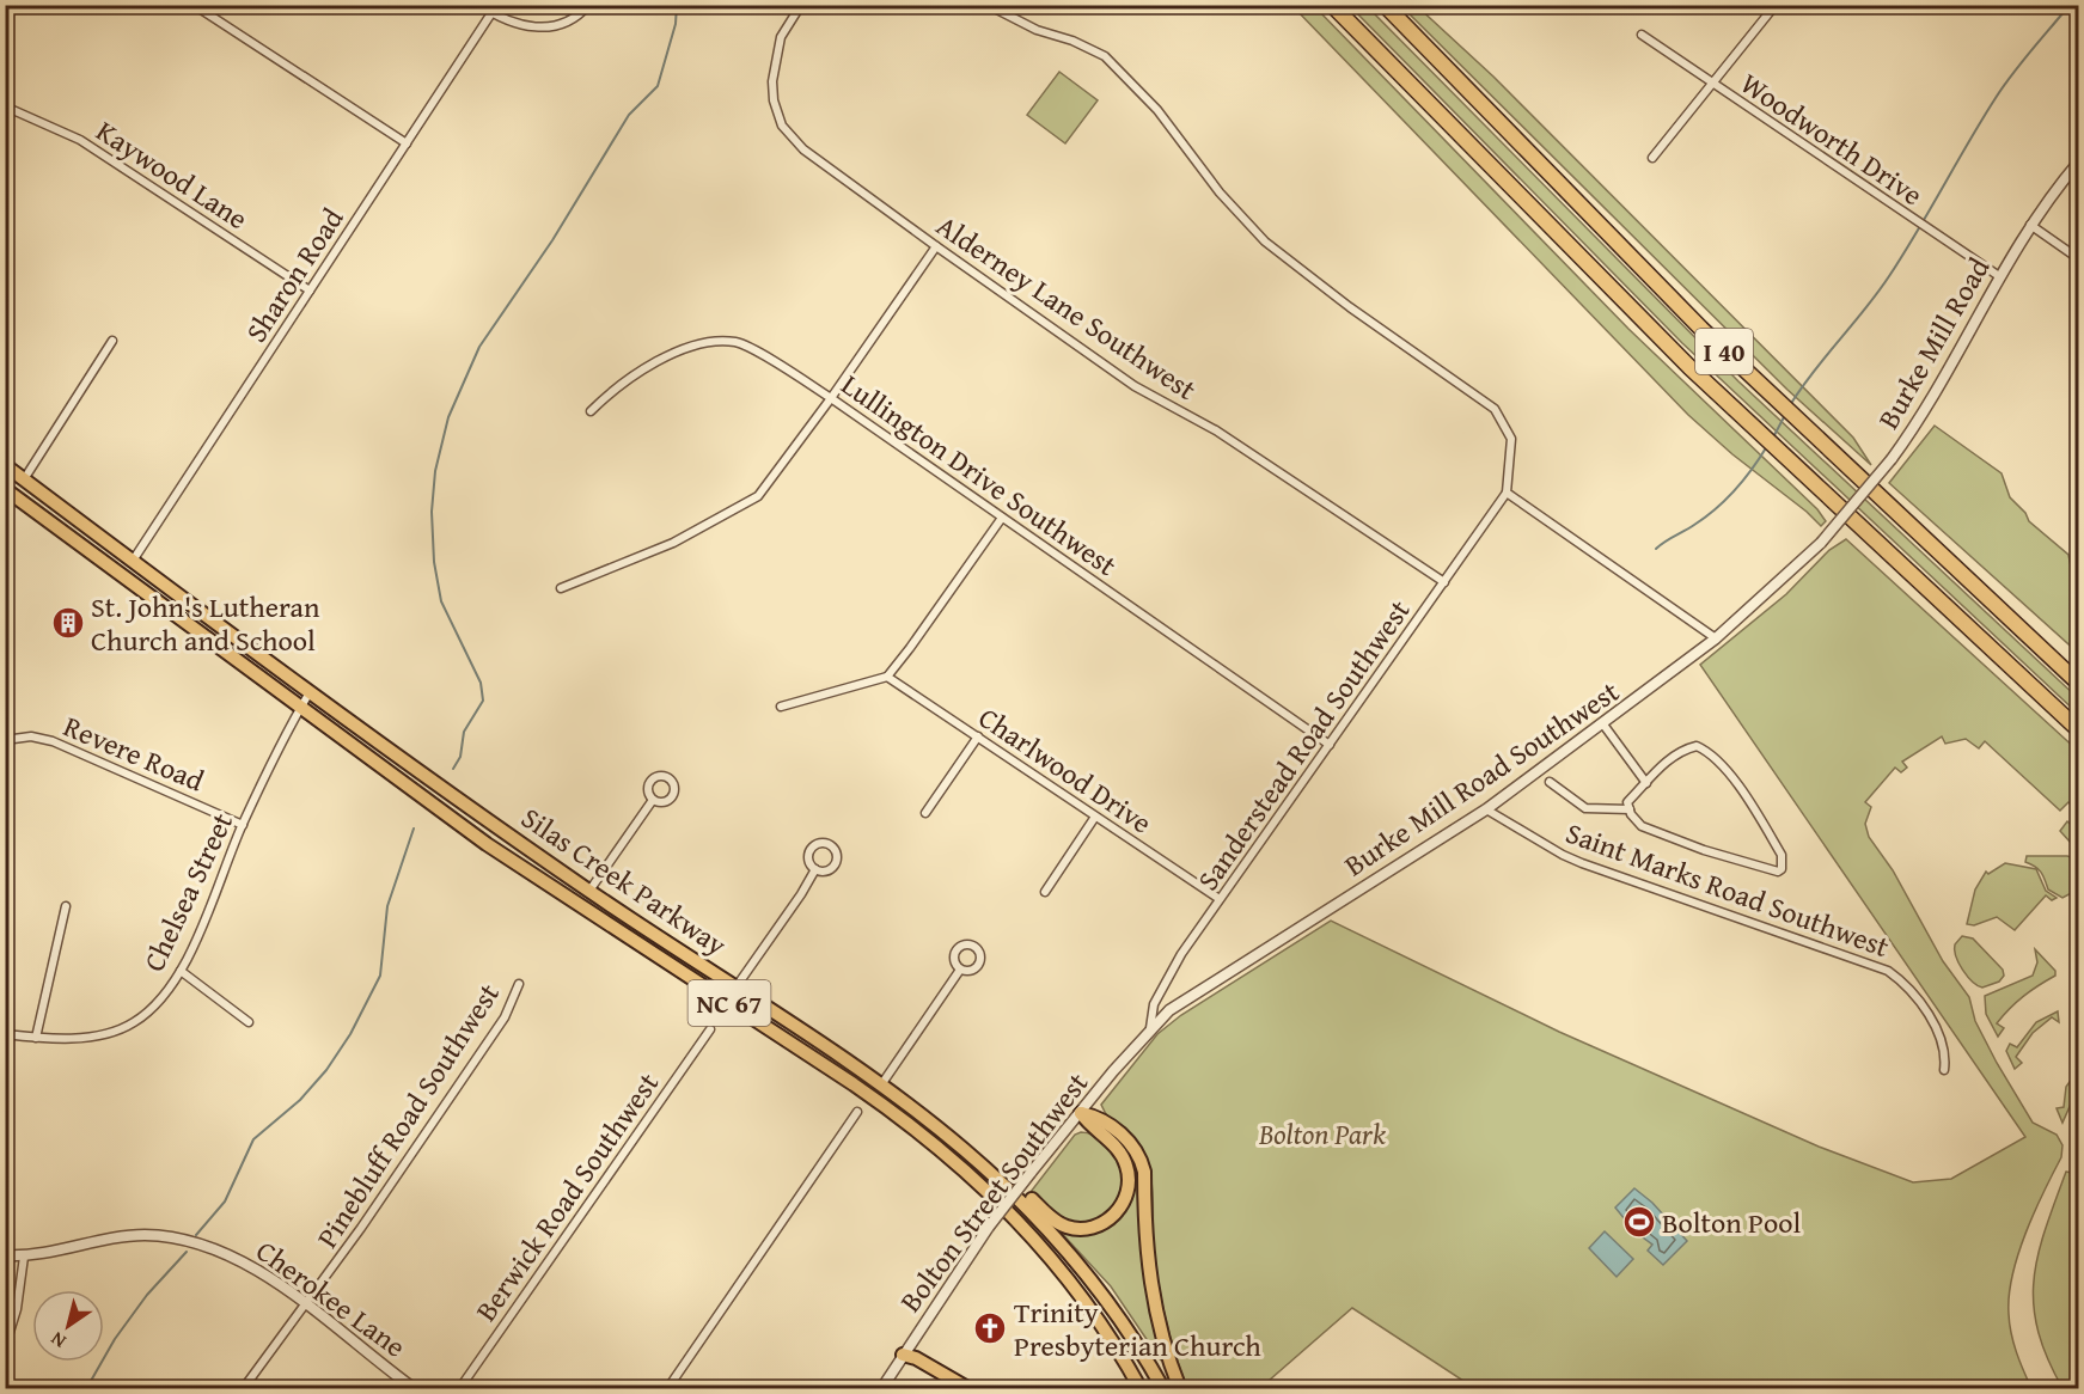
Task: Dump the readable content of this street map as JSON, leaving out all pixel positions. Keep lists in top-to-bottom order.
{
  "streets": {
    "highway": ["I 40"],
    "main road": ["Silas Creek Parkway", "NC 67"],
    "street": [
      "Woodworth Drive",
      "Kaywood Lane",
      "Sharon Road",
      "Alderney Lane Southwest",
      "Burke Mill Road",
      "Lullington Drive Southwest",
      "Sanderstead Road Southwest",
      "Revere Road",
      "Charlwood Drive",
      "Burke Mill Road Southwest",
      "Saint Marks Road Southwest",
      "Chelsea Street",
      "Pinebluff Road Southwest",
      "Bolton Street Southwest",
      "Berwick Road Southwest",
      "Cherokee Lane"
    ]
  },
  "crossings": [
    ["Woodworth Drive", "Burke Mill Road"],
    ["Kaywood Lane", "Sharon Road"],
    ["Sharon Road", "Silas Creek Parkway"],
    ["Alderney Lane Southwest", "Sanderstead Road Southwest"],
    ["Burke Mill Road", "Burke Mill Road Southwest"],
    ["Lullington Drive Southwest", "Sanderstead Road Southwest"],
    ["Sanderstead Road Southwest", "Charlwood Drive"],
    ["Sanderstead Road Southwest", "Burke Mill Road Southwest"],
    ["Sanderstead Road Southwest", "Bolton Street Southwest"],
    ["Revere Road", "Chelsea Street"],
    ["Burke Mill Road Southwest", "Saint Marks Road Southwest"],
    ["Burke Mill Road Southwest", "Bolton Street Southwest"],
    ["Silas Creek Parkway", "Chelsea Street"],
    ["Pinebluff Road Southwest", "Cherokee Lane"]
  ],
  "parks": ["Bolton Park"],
  "places": {
    "building": ["St. John's Lutheran Church and School"],
    "sports": ["Bolton Pool"],
    "church": ["Trinity Presbyterian Church"]
  },
  "north": "bottom left"
}
